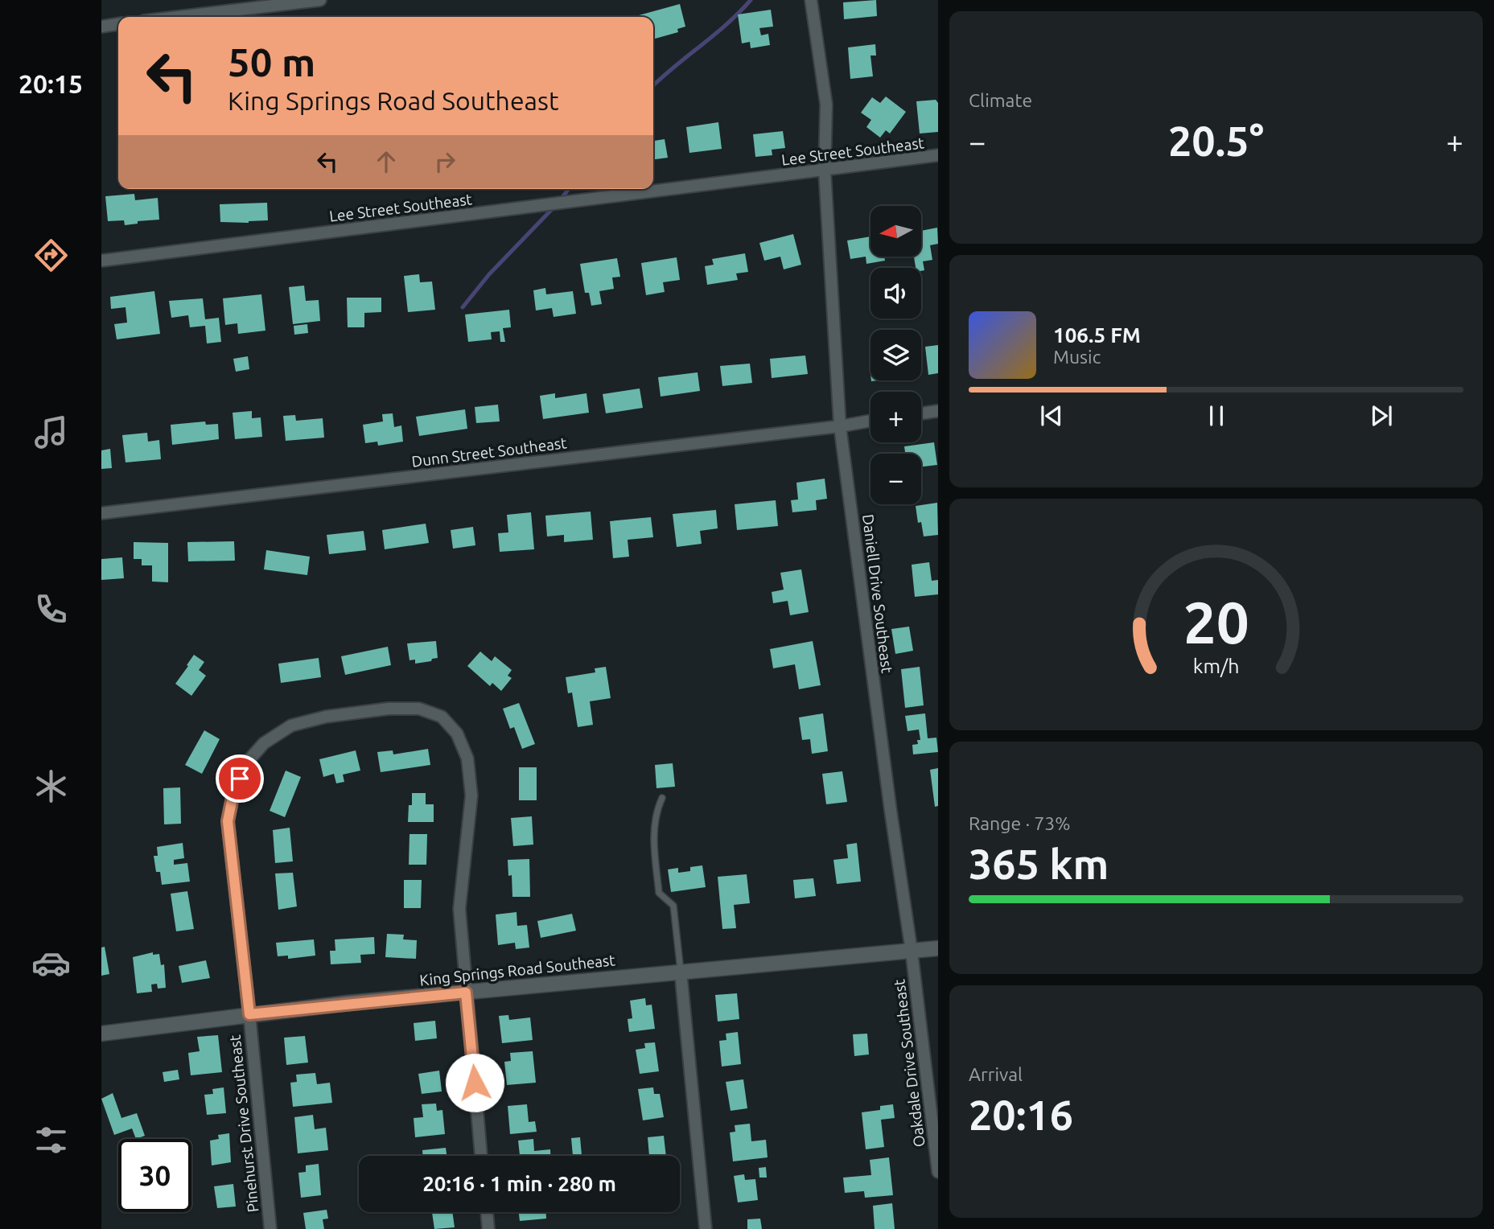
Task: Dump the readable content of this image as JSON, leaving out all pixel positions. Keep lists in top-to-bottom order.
{
  "streets": {
    "street": [
      "Lee Street Southeast",
      "Dunn Street Southeast",
      "Daniell Drive Southeast",
      "King Springs Road Southeast",
      "Oakdale Drive Southeast",
      "Pinehurst Drive Southeast"
    ]
  },
  "crossings": [
    ["Lee Street Southeast", "Daniell Drive Southeast"],
    ["Dunn Street Southeast", "Daniell Drive Southeast"],
    ["Daniell Drive Southeast", "King Springs Road Southeast"],
    ["Daniell Drive Southeast", "Oakdale Drive Southeast"],
    ["King Springs Road Southeast", "Oakdale Drive Southeast"],
    ["King Springs Road Southeast", "Pinehurst Drive Southeast"]
  ],
  "north": "left",
  "page": {
    "tabs": "20:15",
    "tile": [
      "Climate",
      ["Range · 73%", "365 km"],
      ["Arrival", "20:16"]
    ],
    "turn": ["50 m", "King Springs Road Southeast"],
    "heat": ["−", "20.5°", "+"],
    "map_buttons": ["+", "−"],
    "song": ["106.5 FM", "Music"],
    "limit": "30",
    "trip": "20:16 · 1 min · 280 m",
    "gauge": ["20", "km/h"]
  }
}
